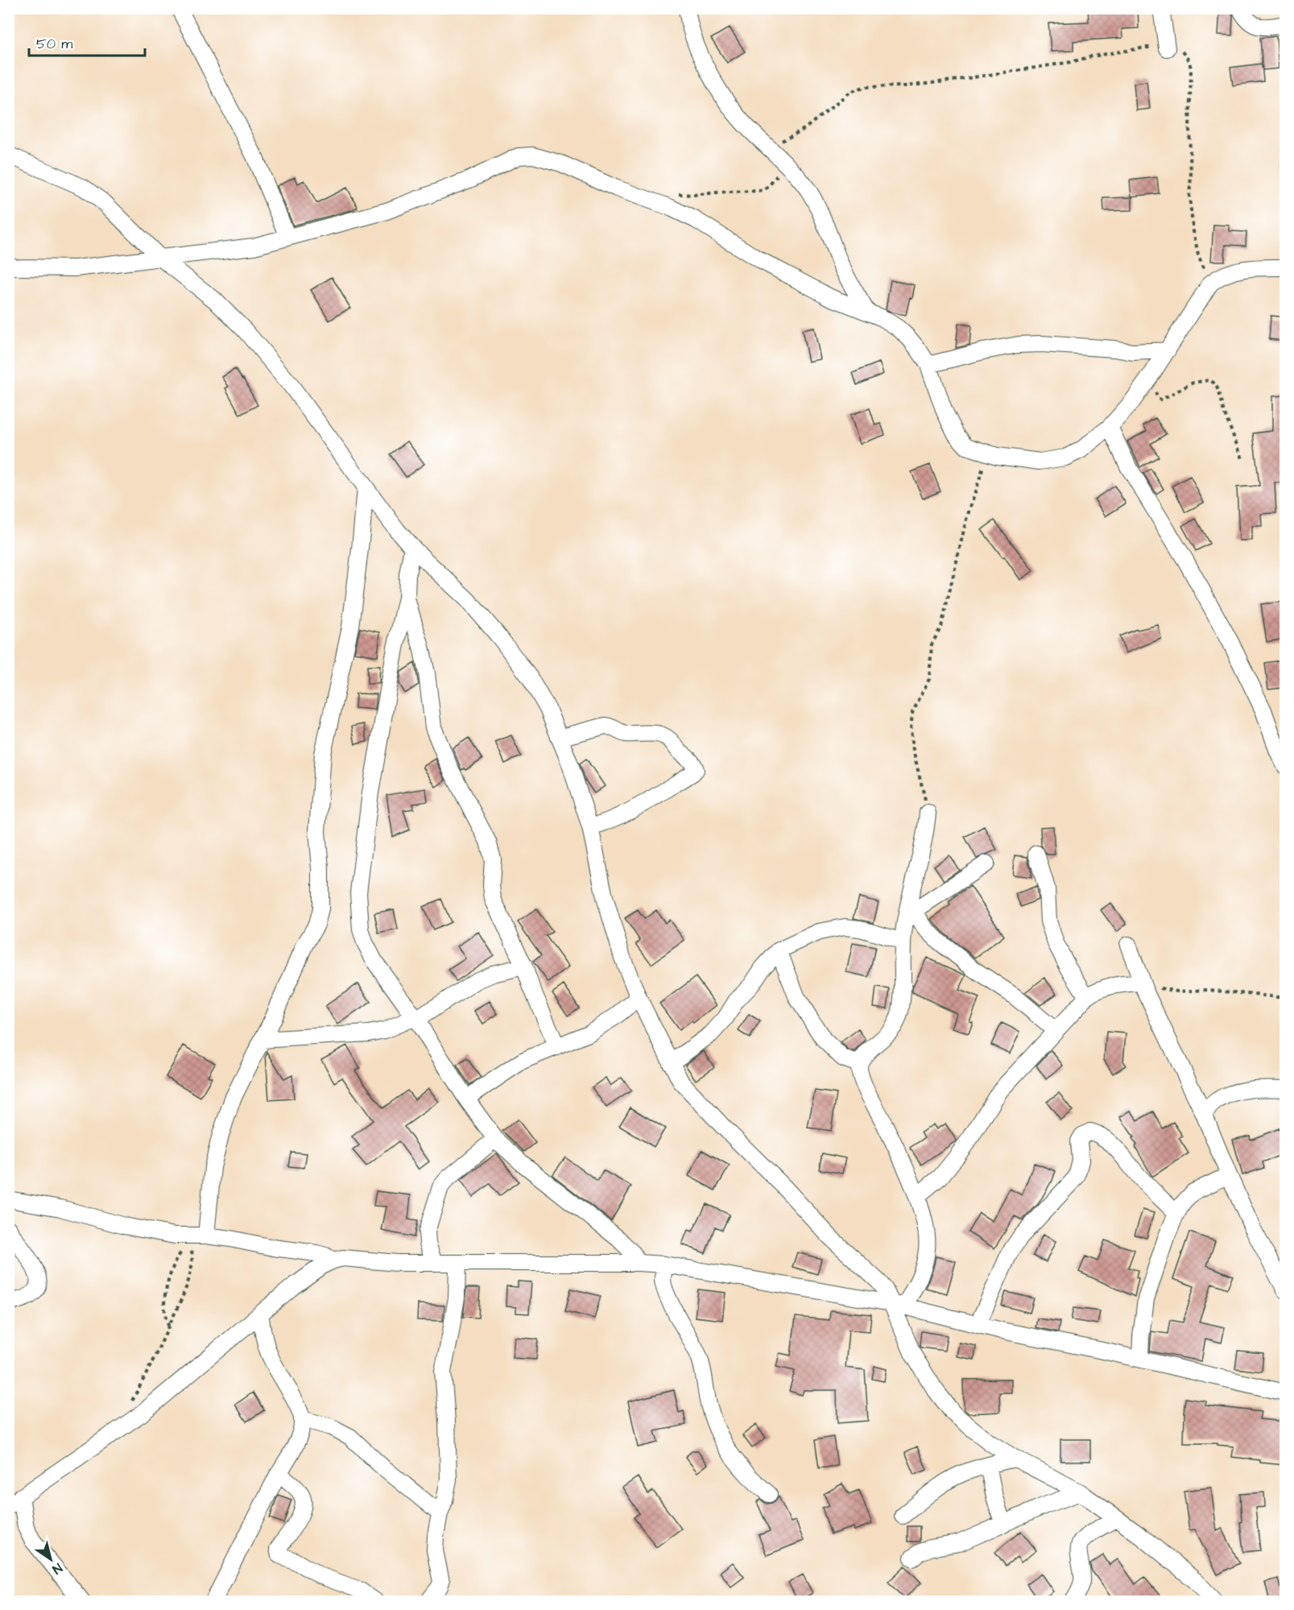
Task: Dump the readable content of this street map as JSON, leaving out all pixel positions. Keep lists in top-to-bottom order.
{
  "scale_bar": "50 m",
  "north": "bottom right"
}
